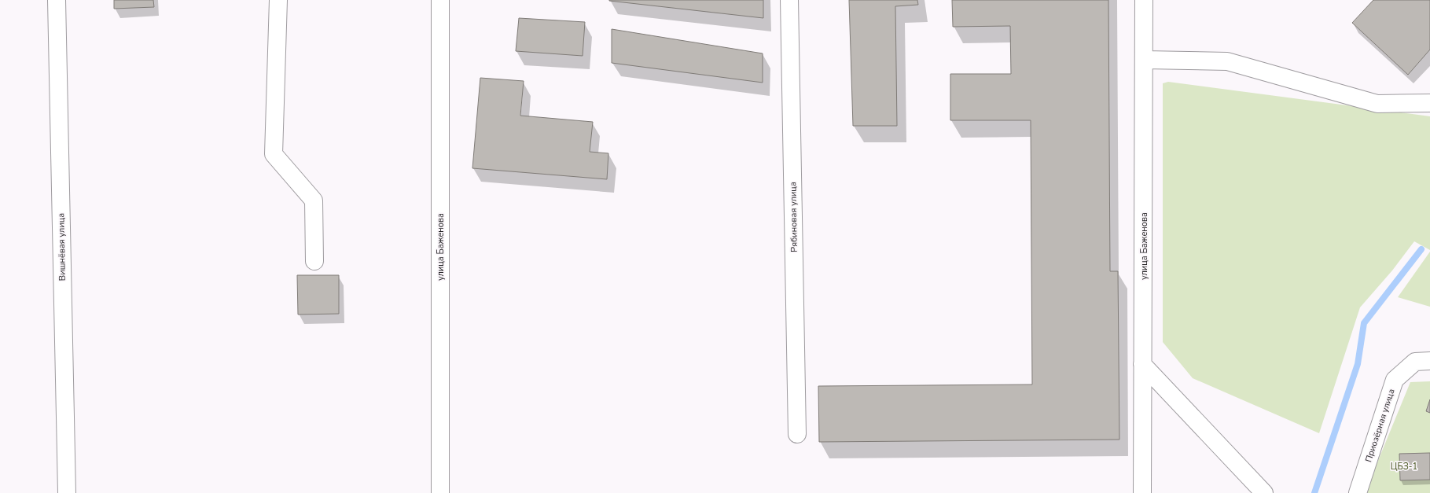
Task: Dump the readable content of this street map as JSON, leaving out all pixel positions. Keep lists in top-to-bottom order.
{
  "streets": {
    "street": [
      "Рябиновая улица",
      "улица Баженова",
      "Вишнёвая улица",
      "Приозёрная улица"
    ]
  },
  "parks": ["ЦБЗ-1"]
}
